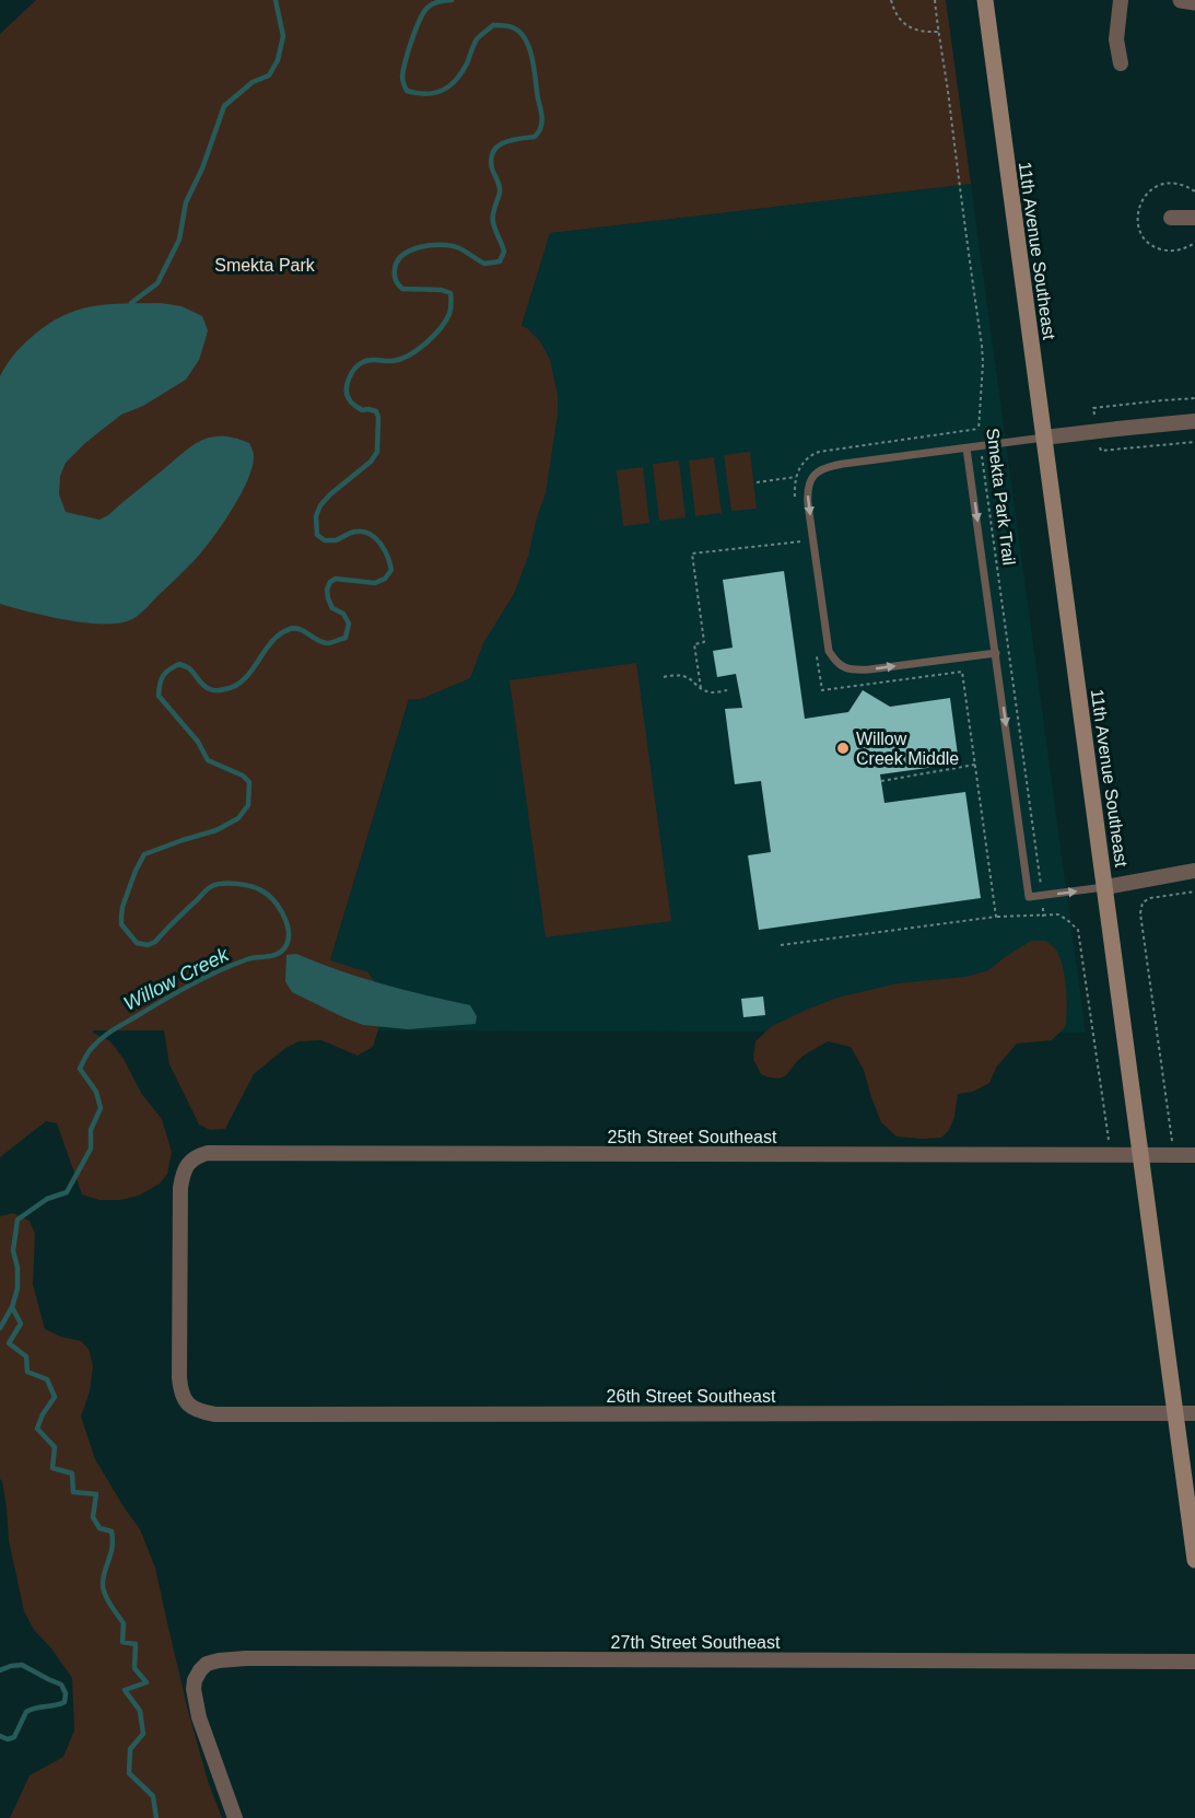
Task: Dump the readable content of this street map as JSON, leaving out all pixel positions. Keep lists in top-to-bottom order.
{
  "streets": {
    "main road": ["11th Avenue Southeast"],
    "street": ["25th Street Southeast", "26th Street Southeast", "27th Street Southeast"],
    "path": ["Smekta Park Trail"]
  },
  "crossings": [
    ["11th Avenue Southeast", "25th Street Southeast"],
    ["11th Avenue Southeast", "26th Street Southeast"],
    ["25th Street Southeast", "26th Street Southeast"]
  ],
  "water": ["Willow Creek"],
  "parks": ["Smekta Park"],
  "places": ["Willow Creek Middle"]
}
